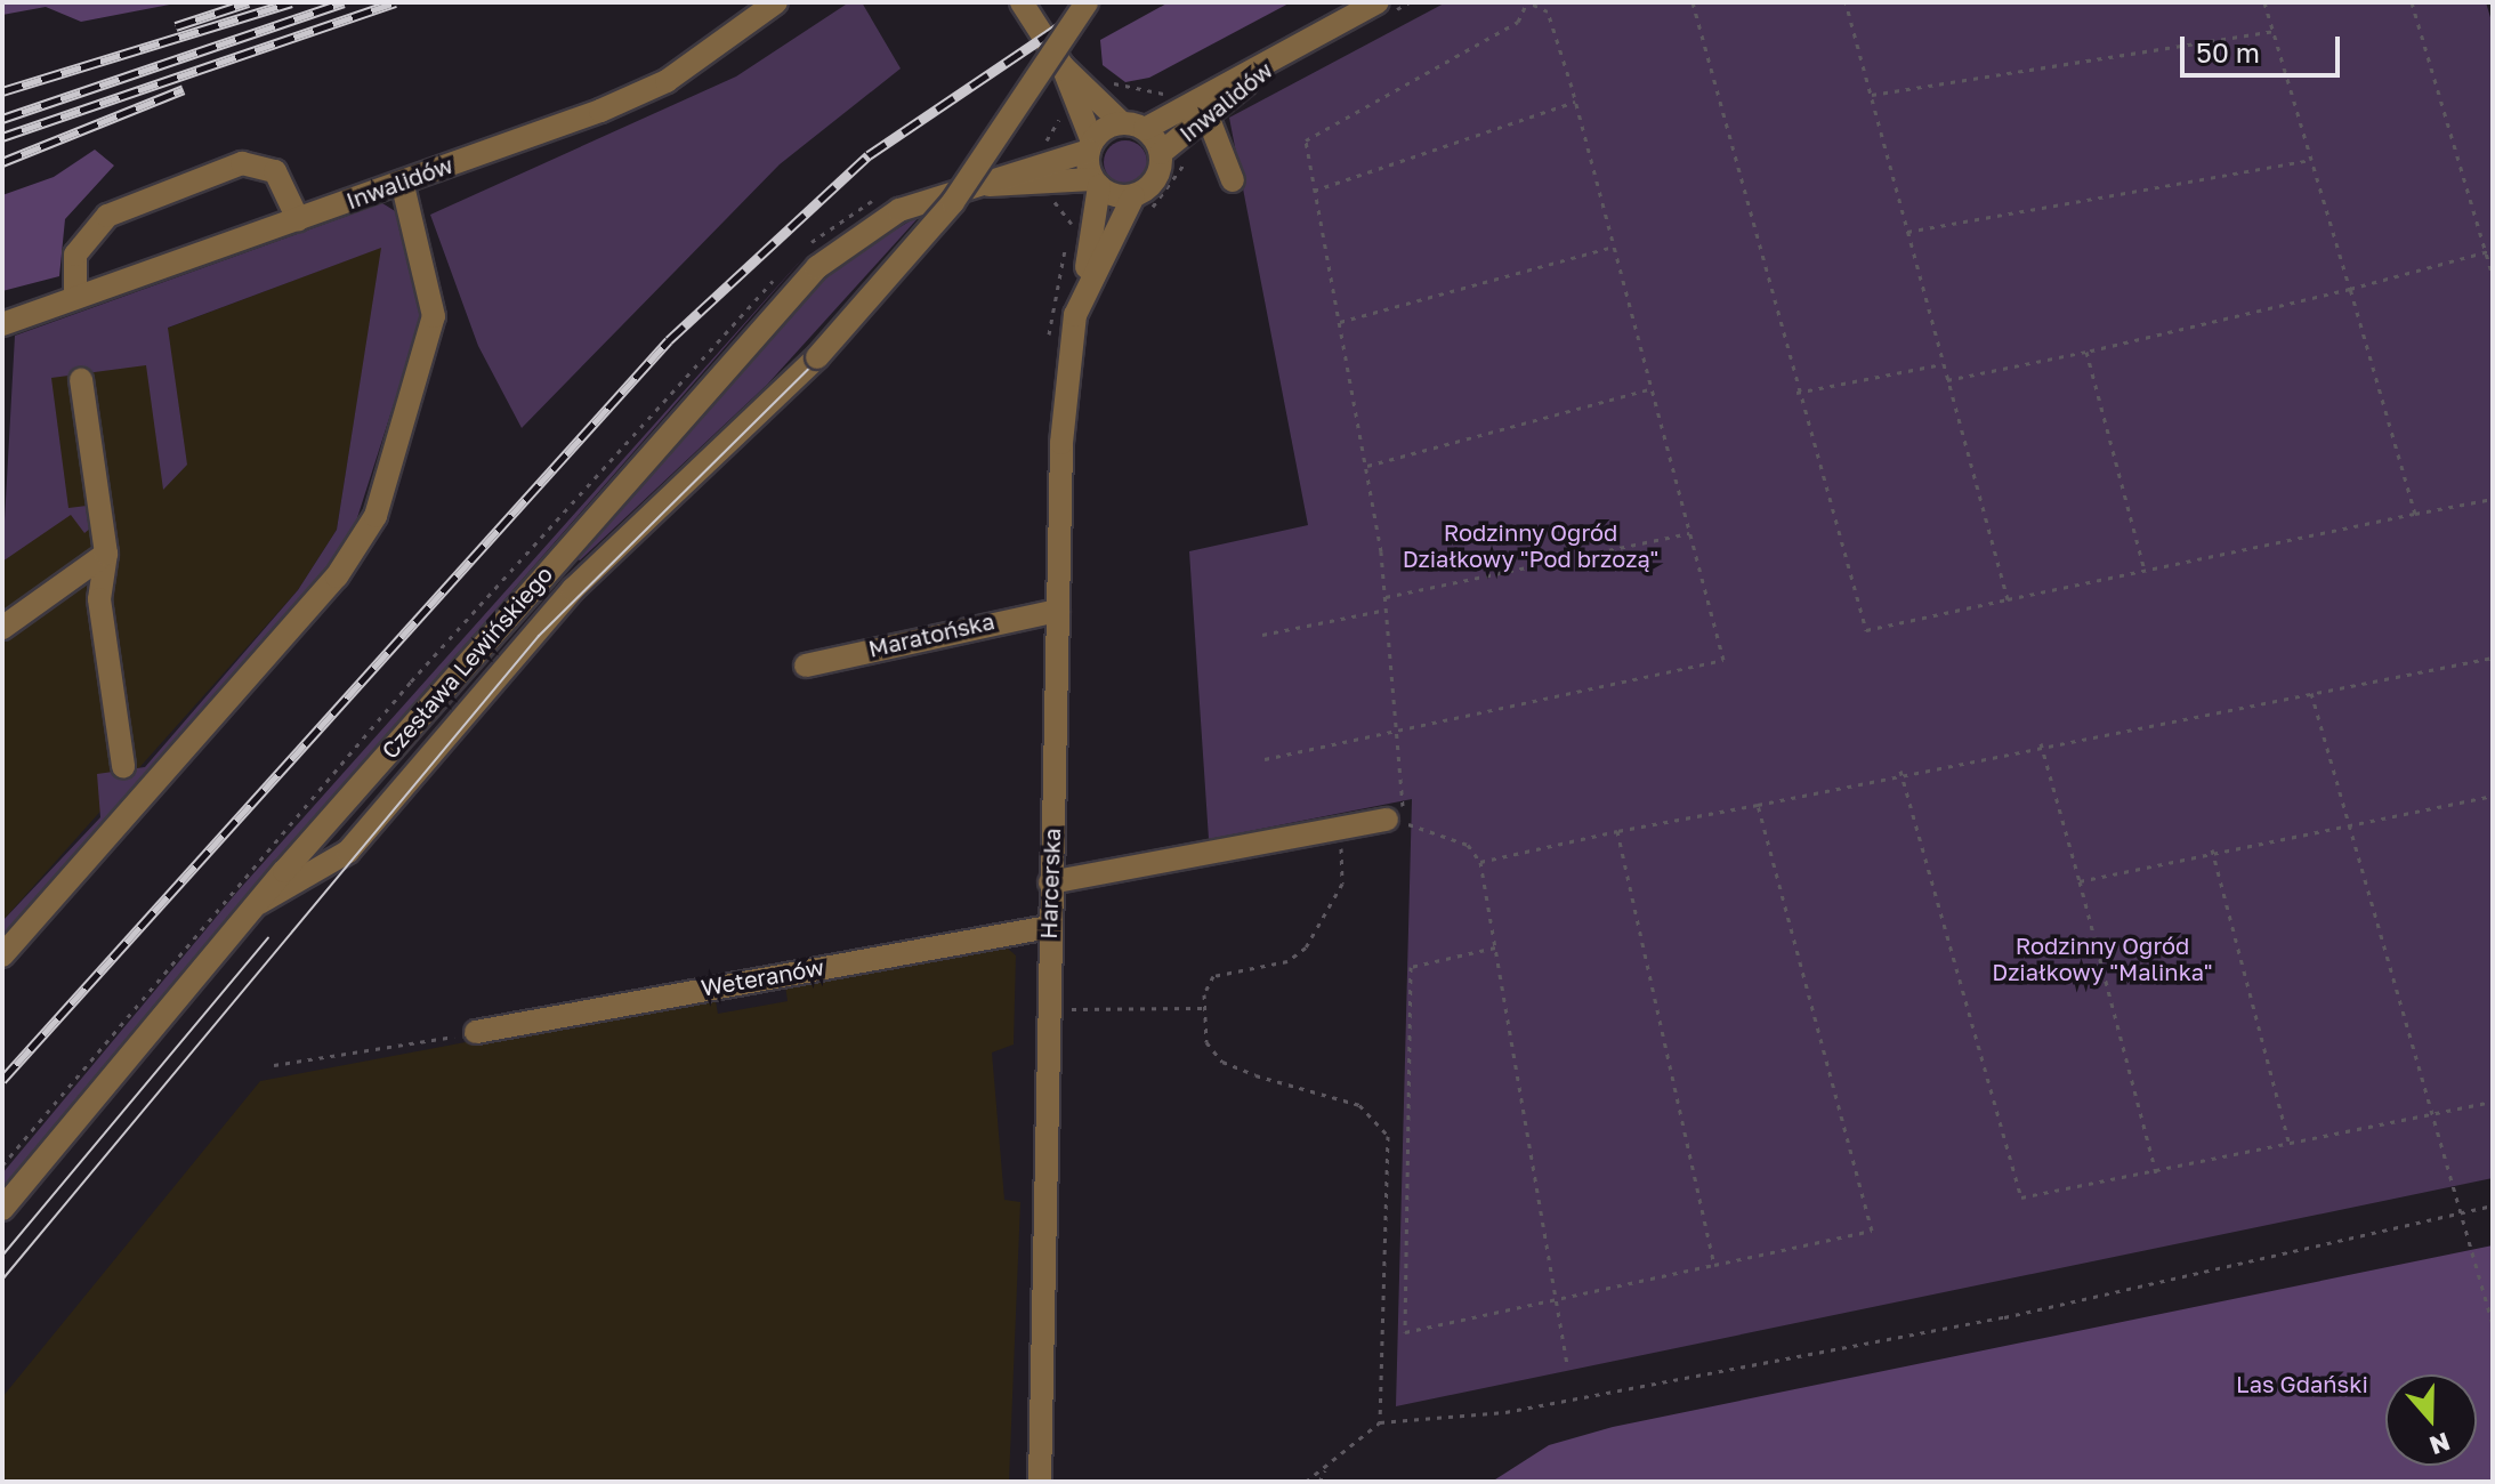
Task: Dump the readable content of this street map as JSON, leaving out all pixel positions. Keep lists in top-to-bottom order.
{
  "streets": {
    "street": [
      "Inwalidów",
      "Maratońska",
      "Czesława Lewińskiego",
      "Harcerska",
      "Weteranów"
    ]
  },
  "crossings": [
    ["Inwalidów", "Czesława Lewińskiego"],
    ["Inwalidów", "Harcerska"],
    ["Maratońska", "Harcerska"],
    ["Czesława Lewińskiego", "Harcerska"],
    ["Harcerska", "Weteranów"]
  ],
  "parks": ["Rodzinny Ogród Działkowy \"Pod brzozą\"", "Rodzinny Ogród Działkowy \"Malinka\"", "Las Gdański"],
  "scale_bar": "50 m",
  "north": "bottom"
}
